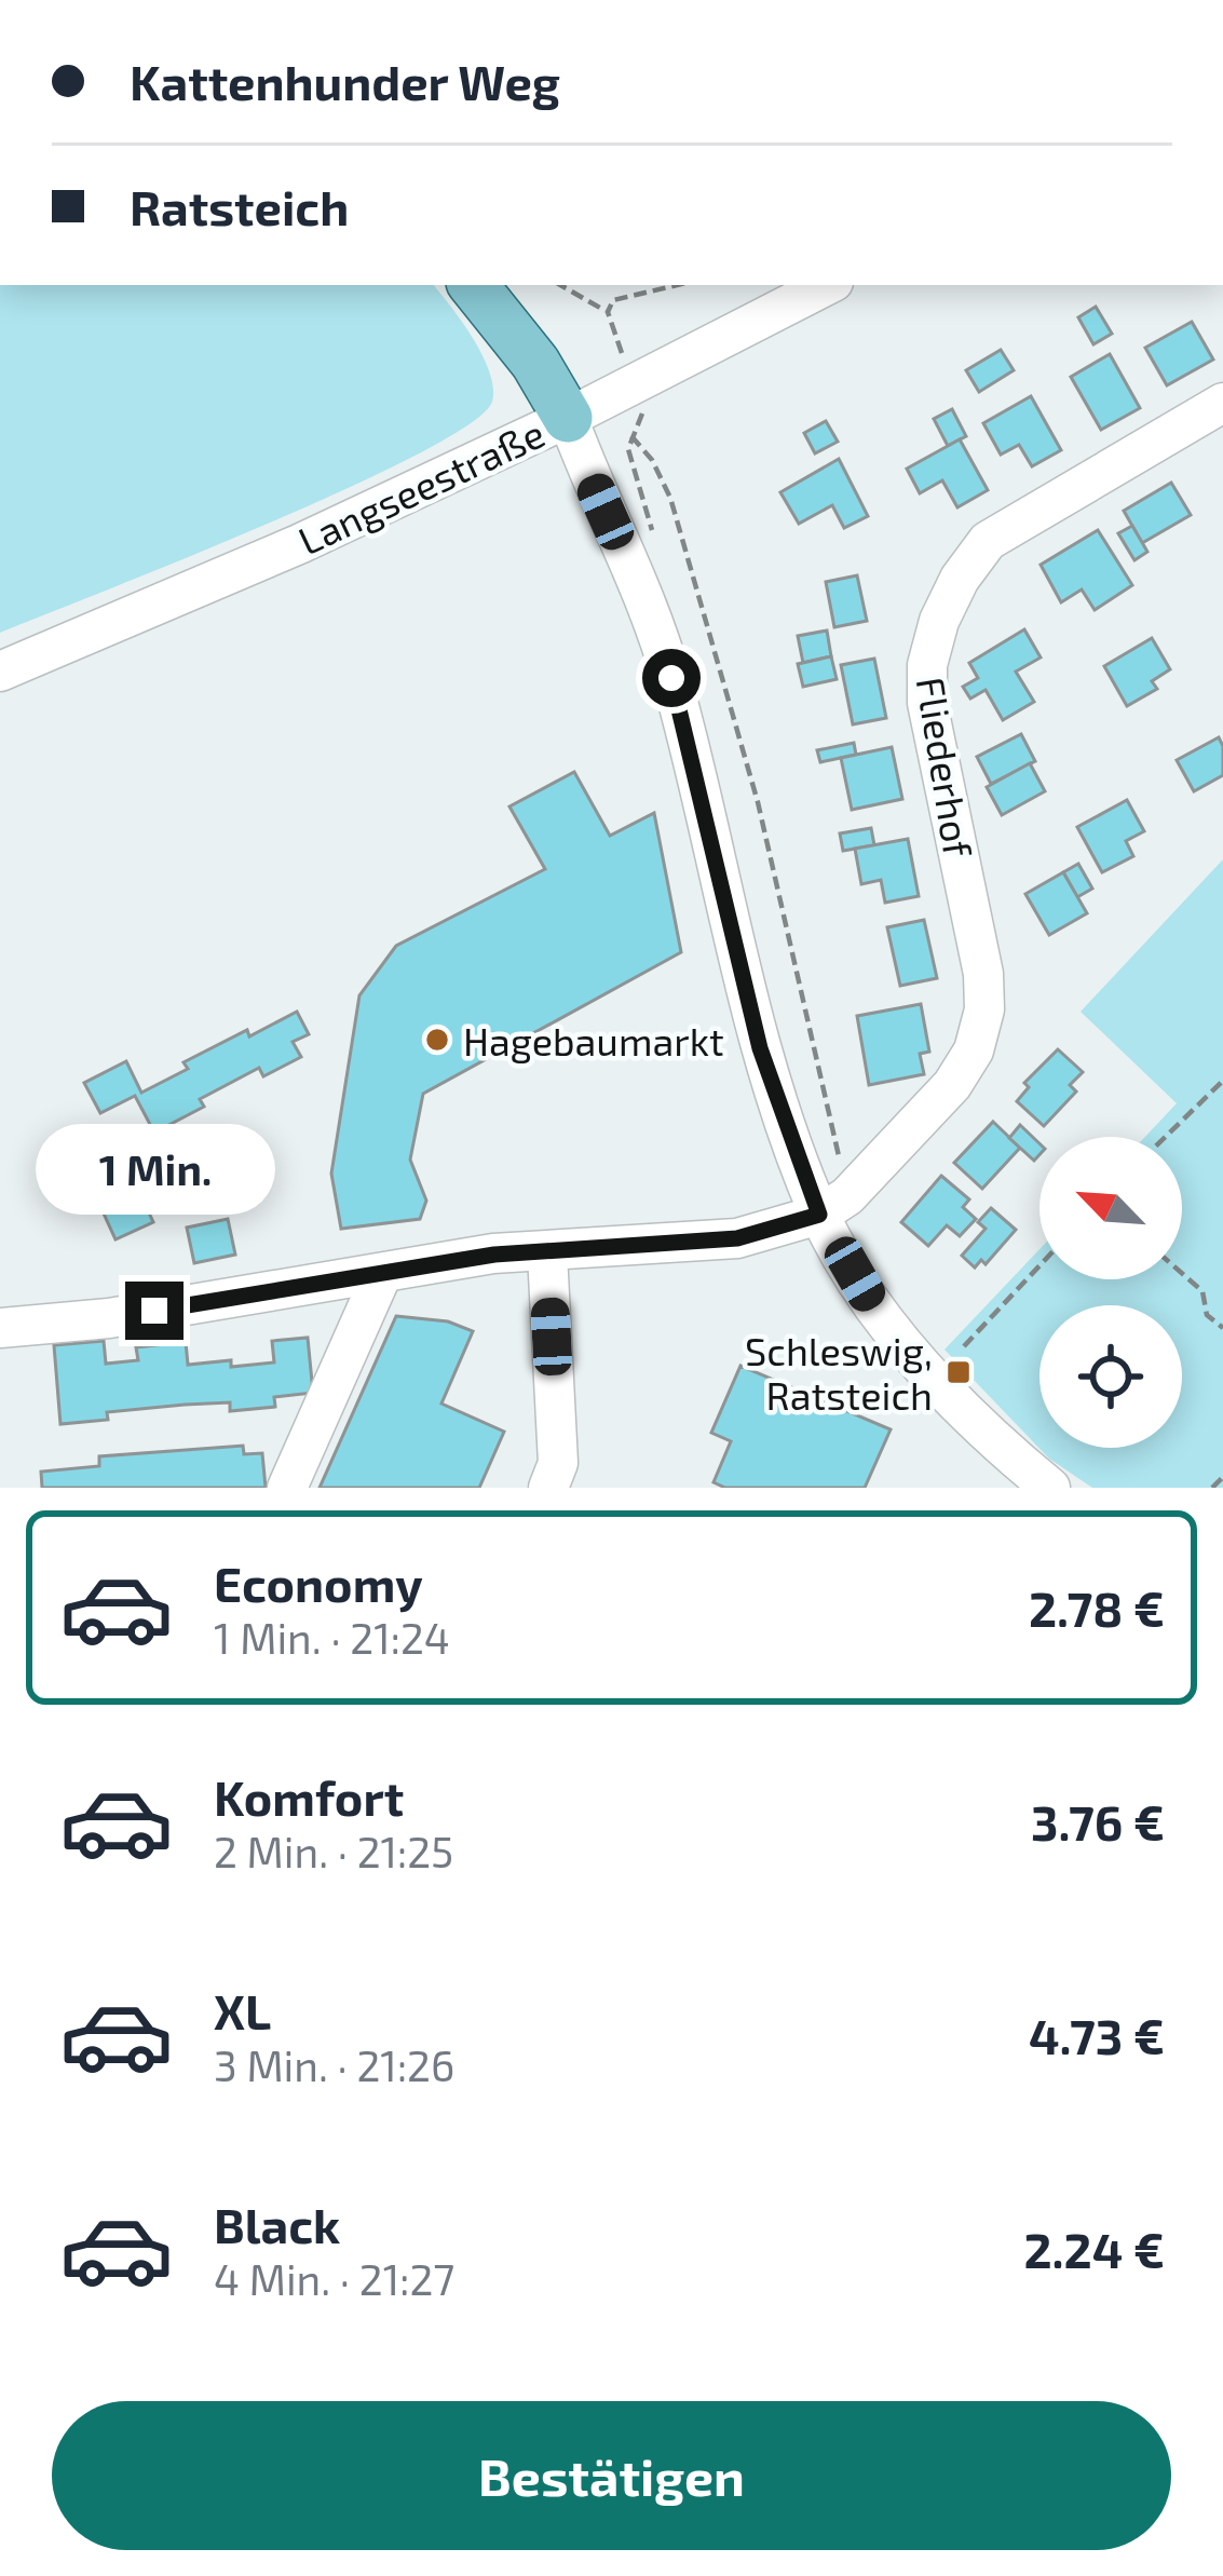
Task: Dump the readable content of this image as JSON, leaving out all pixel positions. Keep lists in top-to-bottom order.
{
  "streets": {
    "street": ["Langseestraße", "Fliederhof"]
  },
  "places": {
    "other": ["Hagebaumarkt"],
    "transit": ["Schleswig, Ratsteich"]
  },
  "north": "top left",
  "page": {
    "banner": ["Kattenhunder Weg", "Ratsteich"],
    "bubble": "1 Min.",
    "list": [
      {
        "name": "Economy",
        "note": "1 Min. · 21:24",
        "value": "2.78 €"
      },
      {
        "name": "Komfort",
        "note": "2 Min. · 21:25",
        "value": "3.76 €"
      },
      {
        "name": "XL",
        "note": "3 Min. · 21:26",
        "value": "4.73 €"
      },
      {
        "name": "Black",
        "note": "4 Min. · 21:27",
        "value": "2.24 €"
      }
    ],
    "buttons": "Bestätigen"
  }
}
